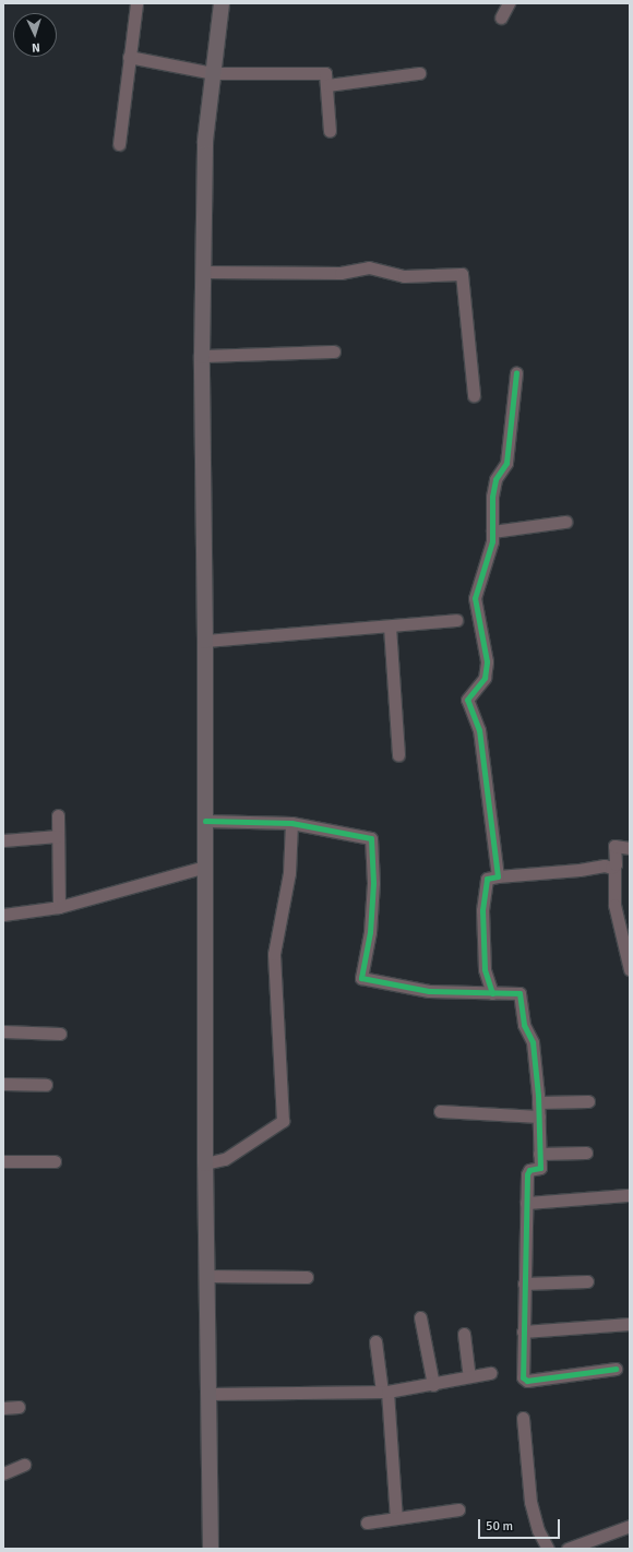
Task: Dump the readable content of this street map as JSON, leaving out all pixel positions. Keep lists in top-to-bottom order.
{
  "scale_bar": "50 m",
  "north": "bottom"
}
